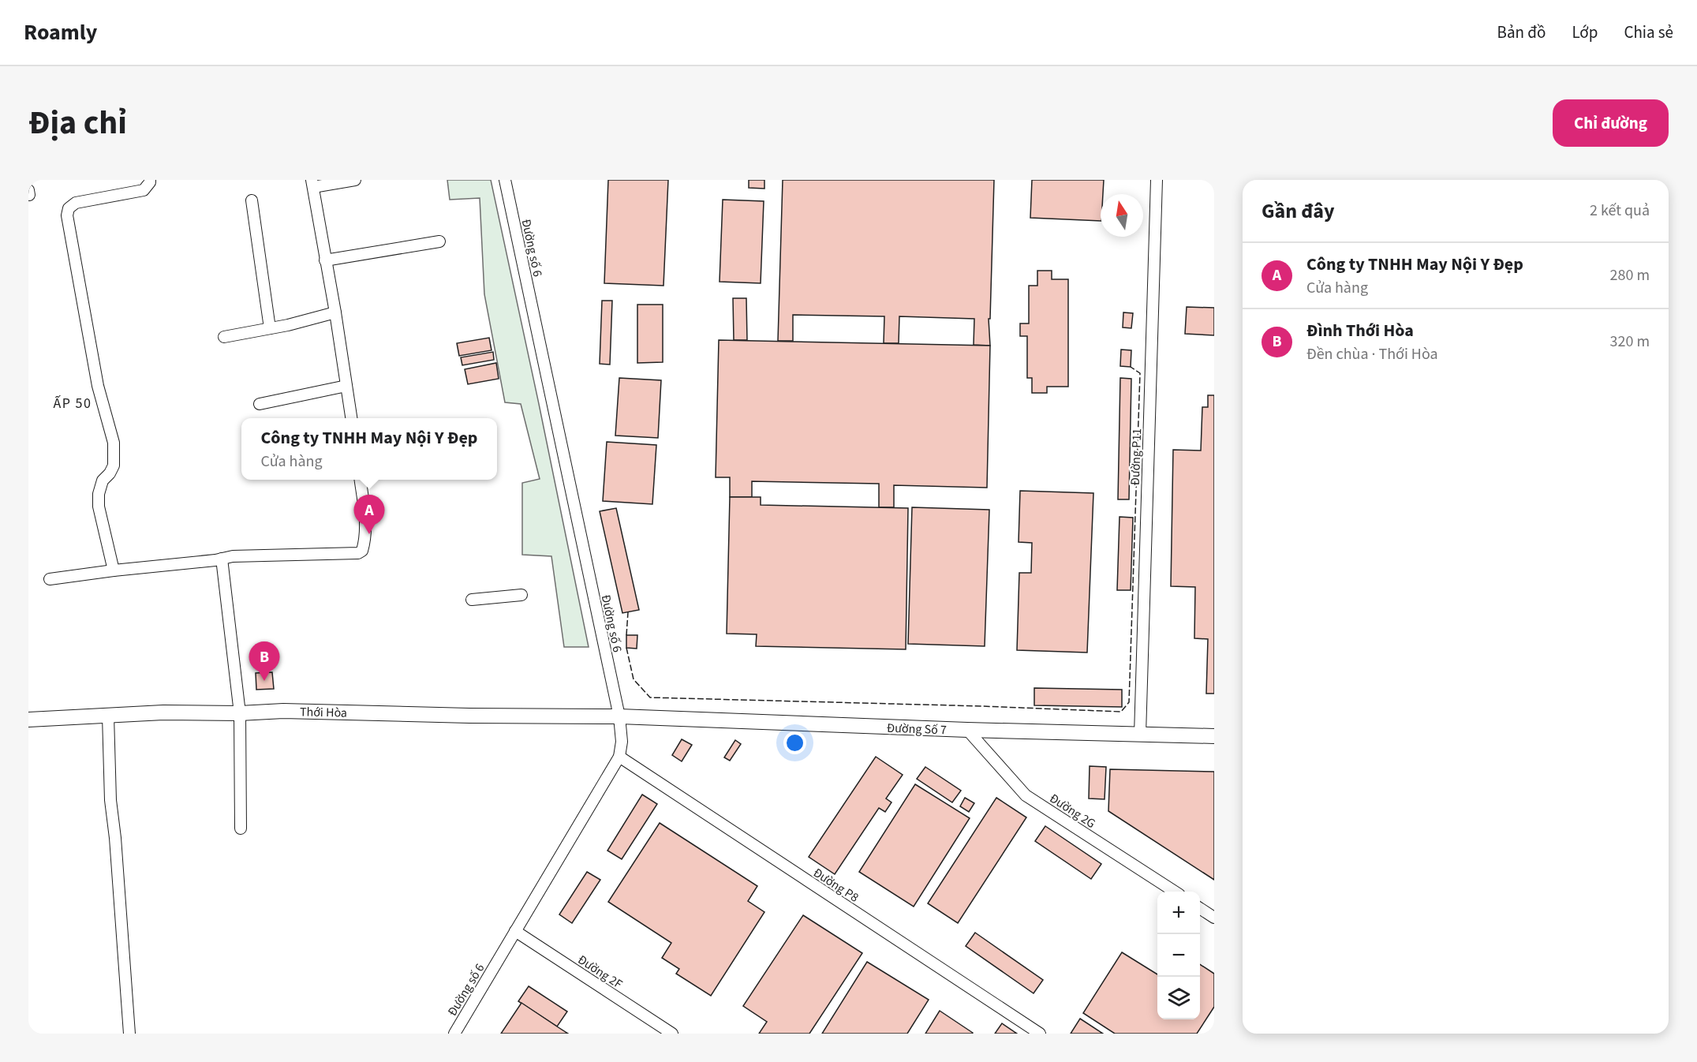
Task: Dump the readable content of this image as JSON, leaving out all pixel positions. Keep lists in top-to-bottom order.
{
  "streets": {
    "street": [
      "Đường số 6",
      "Đường P11",
      "Thới Hòa",
      "Đường Số 7",
      "Đường 2G",
      "Đường P8",
      "Đường 2F"
    ]
  },
  "crossings": [
    ["Đường số 6", "Thới Hòa"],
    ["Đường số 6", "Đường Số 7"],
    ["Đường số 6", "Đường P8"],
    ["Đường số 6", "Đường 2F"],
    ["Đường P11", "Đường Số 7"],
    ["Thới Hòa", "Đường Số 7"],
    ["Đường Số 7", "Đường 2G"]
  ],
  "districts": ["ẤP 50"],
  "north": "top",
  "page": {
    "header": "Roamly",
    "nav": ["Bản đồ", "Lớp", "Chia sẻ"],
    "title": "Địa chỉ",
    "buttons": "Chỉ đường",
    "heading": ["Gần đây", "2 kết quả"],
    "list": [
      {
        "mark": "A",
        "name": "Công ty TNHH May Nội Y Đẹp",
        "note": "Cửa hàng",
        "value": "280 m"
      },
      {
        "mark": "B",
        "name": "Đình Thới Hòa",
        "note": "Đền chùa · Thới Hòa",
        "value": "320 m"
      }
    ],
    "popup": ["Công ty TNHH May Nội Y Đẹp", "Cửa hàng"],
    "pins": ["A", "B"],
    "map_buttons": ["+", "−"]
  }
}
